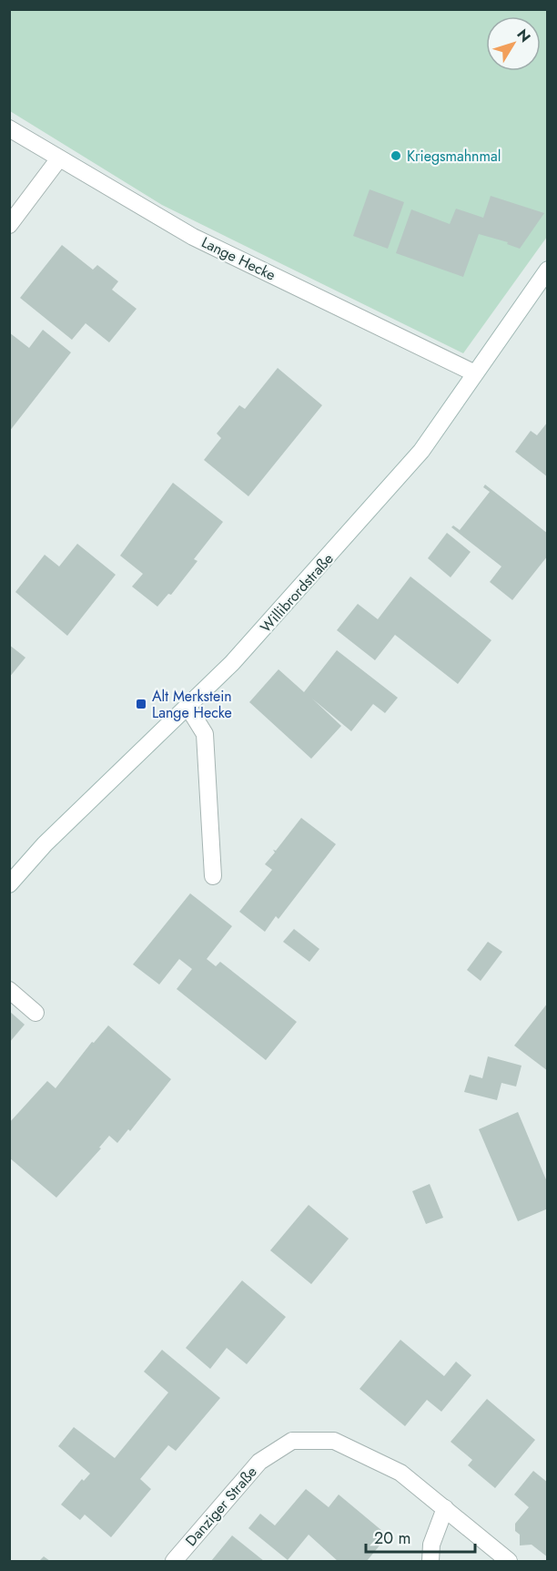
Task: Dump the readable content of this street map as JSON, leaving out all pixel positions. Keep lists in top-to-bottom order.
{
  "streets": {
    "street": ["Lange Hecke", "Willibrordstraße", "Danziger Straße"]
  },
  "crossings": [
    ["Lange Hecke", "Willibrordstraße"]
  ],
  "places": {
    "other": ["Kriegsmahnmal"],
    "transit": ["Alt Merkstein Lange Hecke"]
  },
  "scale_bar": "20 m",
  "north": "top right"
}
